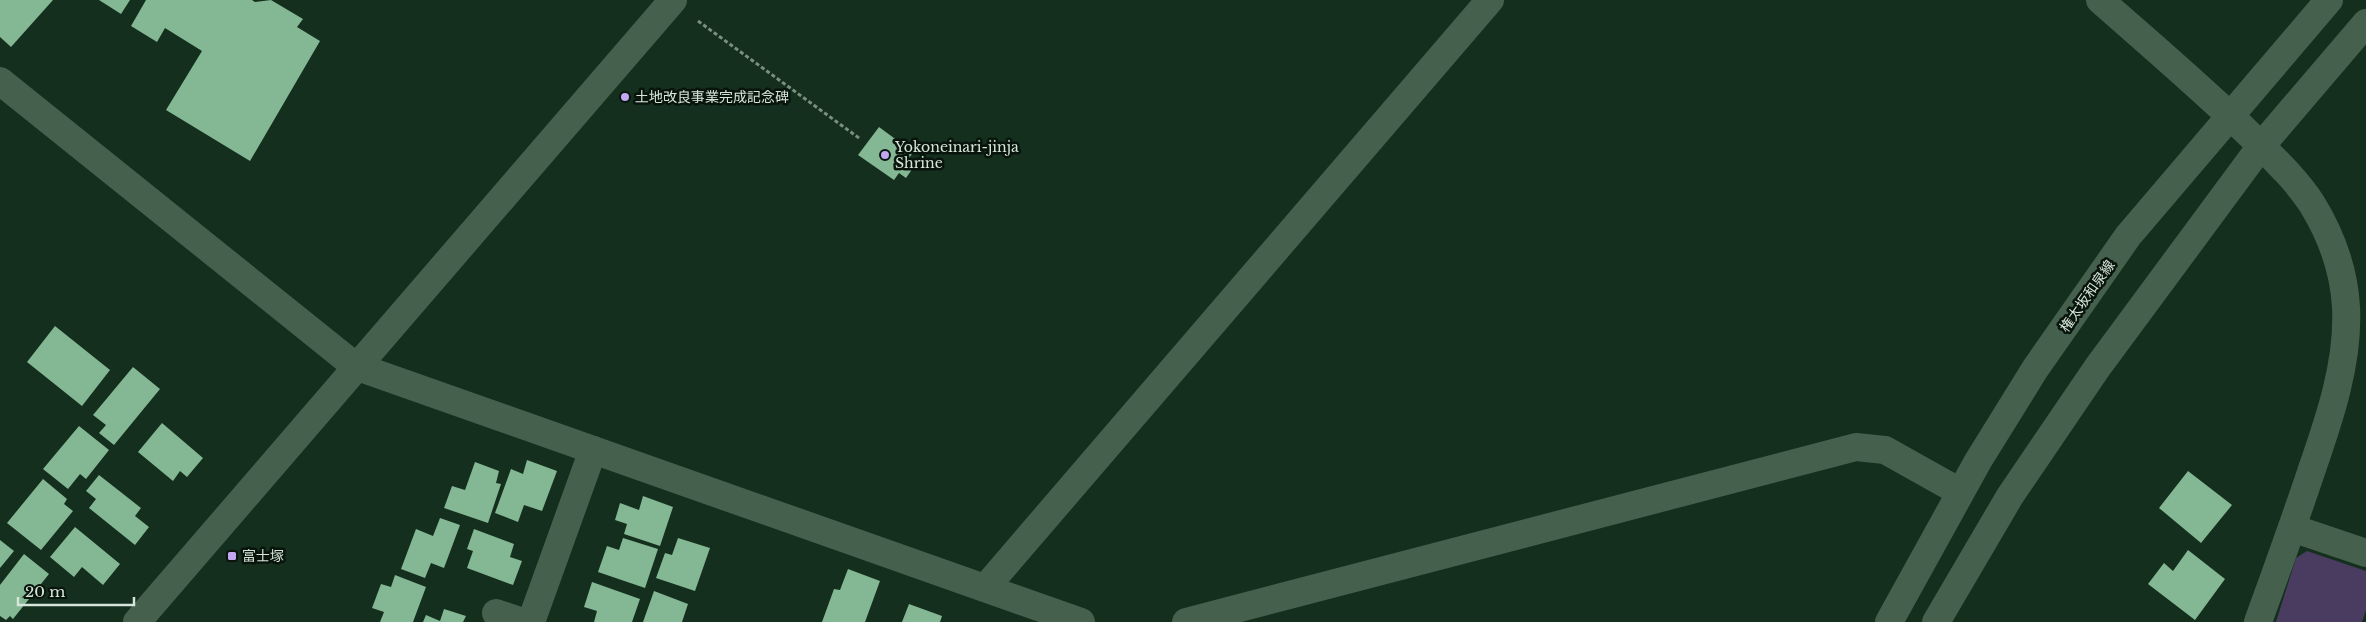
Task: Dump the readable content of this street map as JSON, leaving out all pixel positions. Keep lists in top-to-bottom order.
{
  "streets": {
    "street": ["権太坂和泉線"]
  },
  "places": {
    "other": ["土地改良事業完成記念碑", "Yokoneinari-jinja Shrine"],
    "transit": ["富士塚"]
  },
  "scale_bar": "20 m"
}
